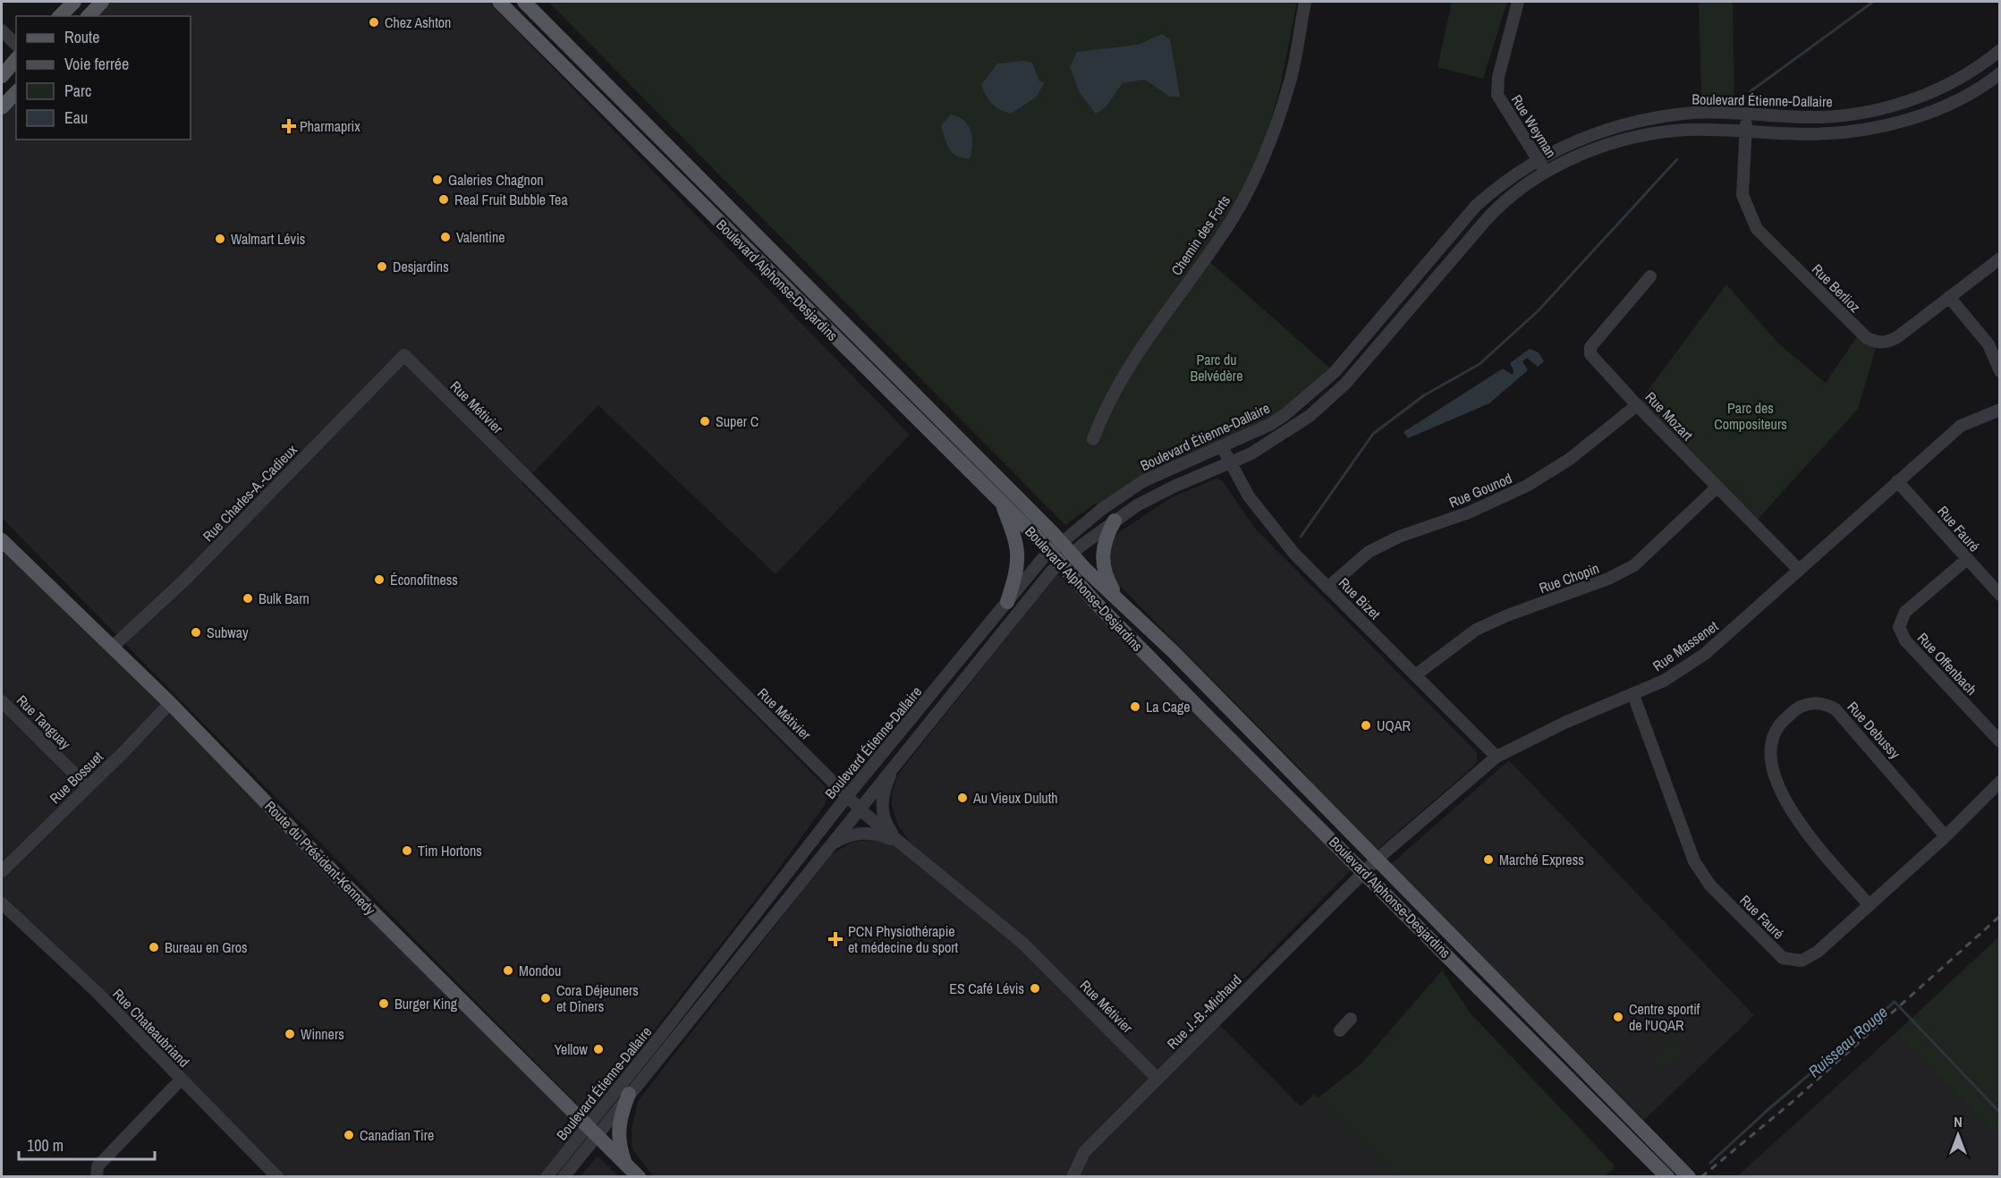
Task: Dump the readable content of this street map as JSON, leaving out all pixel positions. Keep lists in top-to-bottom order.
{
  "streets": {
    "main road": ["Boulevard Alphonse-Desjardins", "Route du Président-Kennedy"],
    "street": [
      "Boulevard Étienne-Dallaire",
      "Rue Weyman",
      "Chemin des Forts",
      "Rue Berlioz",
      "Rue Métivier",
      "Rue Mozart",
      "Rue Gounod",
      "Rue Charles-A.-Cadieux",
      "Rue Fauré",
      "Rue Chopin",
      "Rue Bizet",
      "Rue Massenet",
      "Rue Offenbach",
      "Rue Tanguay",
      "Rue Debussy",
      "Rue Bossuet",
      "Rue J.-B.-Michaud",
      "Rue Chateaubriand"
    ]
  },
  "crossings": [
    ["Boulevard Étienne-Dallaire", "Rue Weyman"],
    ["Boulevard Étienne-Dallaire", "Boulevard Alphonse-Desjardins"],
    ["Boulevard Étienne-Dallaire", "Rue Berlioz"],
    ["Boulevard Étienne-Dallaire", "Rue Métivier"],
    ["Boulevard Étienne-Dallaire", "Rue Bizet"],
    ["Boulevard Étienne-Dallaire", "Route du Président-Kennedy"],
    ["Boulevard Alphonse-Desjardins", "Rue Massenet"],
    ["Boulevard Alphonse-Desjardins", "Rue J.-B.-Michaud"],
    ["Rue Métivier", "Rue Charles-A.-Cadieux"],
    ["Rue Métivier", "Rue J.-B.-Michaud"],
    ["Rue Mozart", "Rue Gounod"],
    ["Rue Mozart", "Rue Chopin"],
    ["Rue Mozart", "Rue Massenet"],
    ["Rue Gounod", "Rue Bizet"],
    ["Rue Charles-A.-Cadieux", "Route du Président-Kennedy"],
    ["Rue Fauré", "Rue Massenet"],
    ["Rue Fauré", "Rue Offenbach"],
    ["Rue Fauré", "Rue Debussy"],
    ["Rue Chopin", "Rue Bizet"],
    ["Rue Bizet", "Rue Massenet"],
    ["Rue Massenet", "Rue J.-B.-Michaud"],
    ["Rue Tanguay", "Rue Bossuet"],
    ["Rue Bossuet", "Route du Président-Kennedy"]
  ],
  "water": ["Ruisseau Rouge"],
  "parks": ["Parc du Belvédère", "Parc des Compositeurs"],
  "places": {
    "other": [
      "Chez Ashton",
      "Galeries Chagnon",
      "Real Fruit Bubble Tea",
      "Valentine",
      "Walmart Lévis",
      "Desjardins",
      "Super C",
      "Éconofitness",
      "Bulk Barn",
      "Subway",
      "La Cage",
      "UQAR",
      "Au Vieux Duluth",
      "Tim Hortons",
      "Marché Express",
      "Bureau en Gros",
      "Mondou",
      "ES Café Lévis",
      "Cora Déjeuners et Dîners",
      "Burger King",
      "Centre sportif de l'UQAR",
      "Winners",
      "Yellow",
      "Canadian Tire"
    ],
    "health": ["Pharmaprix", "PCN Physiothérapie et médecine du sport"]
  },
  "legend": [
    "Route",
    "Voie ferrée",
    "Parc",
    "Eau"
  ],
  "scale_bar": "100 m",
  "north": "top"
}
